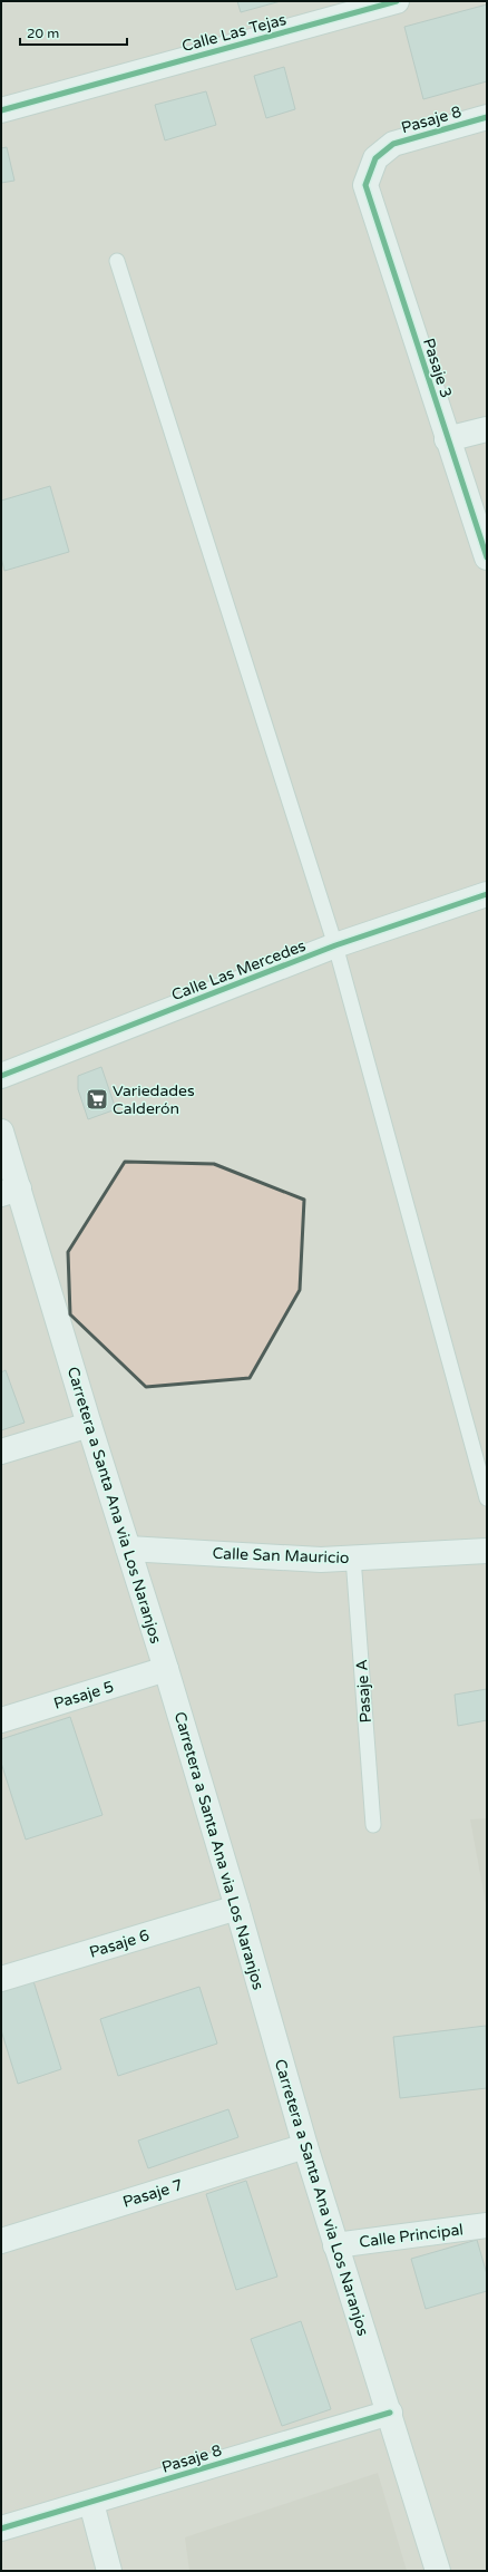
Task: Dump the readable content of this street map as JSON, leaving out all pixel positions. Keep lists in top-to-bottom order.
{
  "streets": {
    "street": [
      "Calle Las Tejas",
      "Pasaje 8",
      "Pasaje 3",
      "Calle Las Mercedes",
      "Carretera a Santa Ana via Los Naranjos",
      "Calle San Mauricio",
      "Pasaje 5",
      "Pasaje 6",
      "Pasaje 7",
      "Calle Principal"
    ],
    "lane": ["Pasaje A"]
  },
  "crossings": [
    ["Pasaje 8", "Pasaje 3"],
    ["Pasaje 8", "Carretera a Santa Ana via Los Naranjos"],
    ["Carretera a Santa Ana via Los Naranjos", "Calle San Mauricio"],
    ["Carretera a Santa Ana via Los Naranjos", "Pasaje 5"],
    ["Carretera a Santa Ana via Los Naranjos", "Pasaje 6"],
    ["Carretera a Santa Ana via Los Naranjos", "Pasaje 7"],
    ["Carretera a Santa Ana via Los Naranjos", "Calle Principal"],
    ["Calle San Mauricio", "Pasaje A"]
  ],
  "places": {
    "supermarket": ["Variedades Calderón"]
  },
  "scale_bar": "20 m"
}
